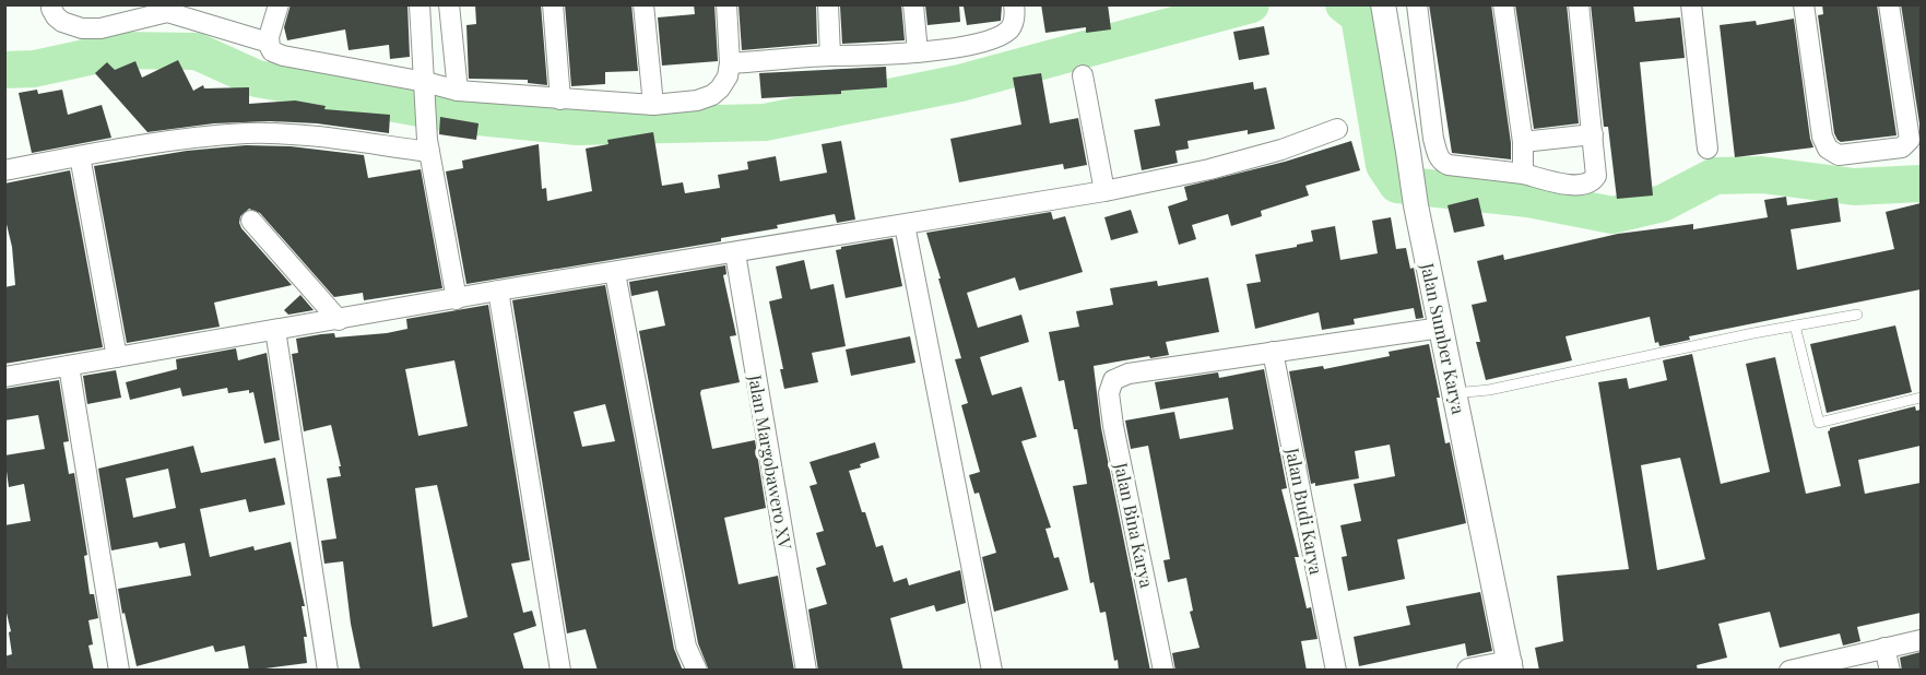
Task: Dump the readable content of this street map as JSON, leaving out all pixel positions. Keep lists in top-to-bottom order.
{
  "streets": {
    "street": [
      "Jalan Sumber Karya",
      "Jalan Margobawero XV",
      "Jalan Budi Karya",
      "Jalan Bina Karya"
    ]
  },
  "crossings": [
    ["Jalan Budi Karya", "Jalan Bina Karya"]
  ]
}
